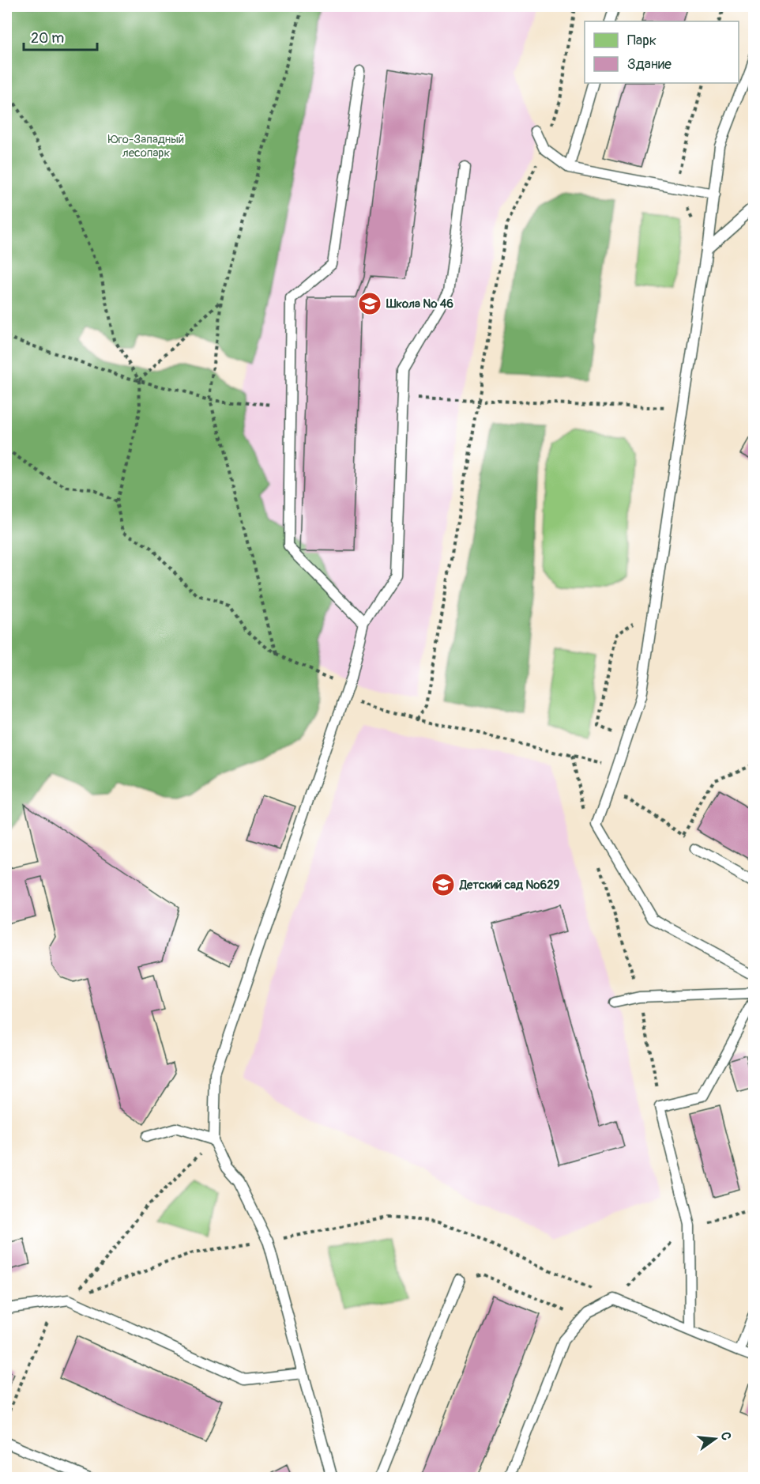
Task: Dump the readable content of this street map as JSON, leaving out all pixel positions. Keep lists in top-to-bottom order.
{
  "parks": ["Юго-Западный лесопарк"],
  "places": {
    "school or university": ["Школа № 46", "Детский сад №629"]
  },
  "legend": ["Парк", "Здание"],
  "scale_bar": "20 m",
  "north": "right"
}
